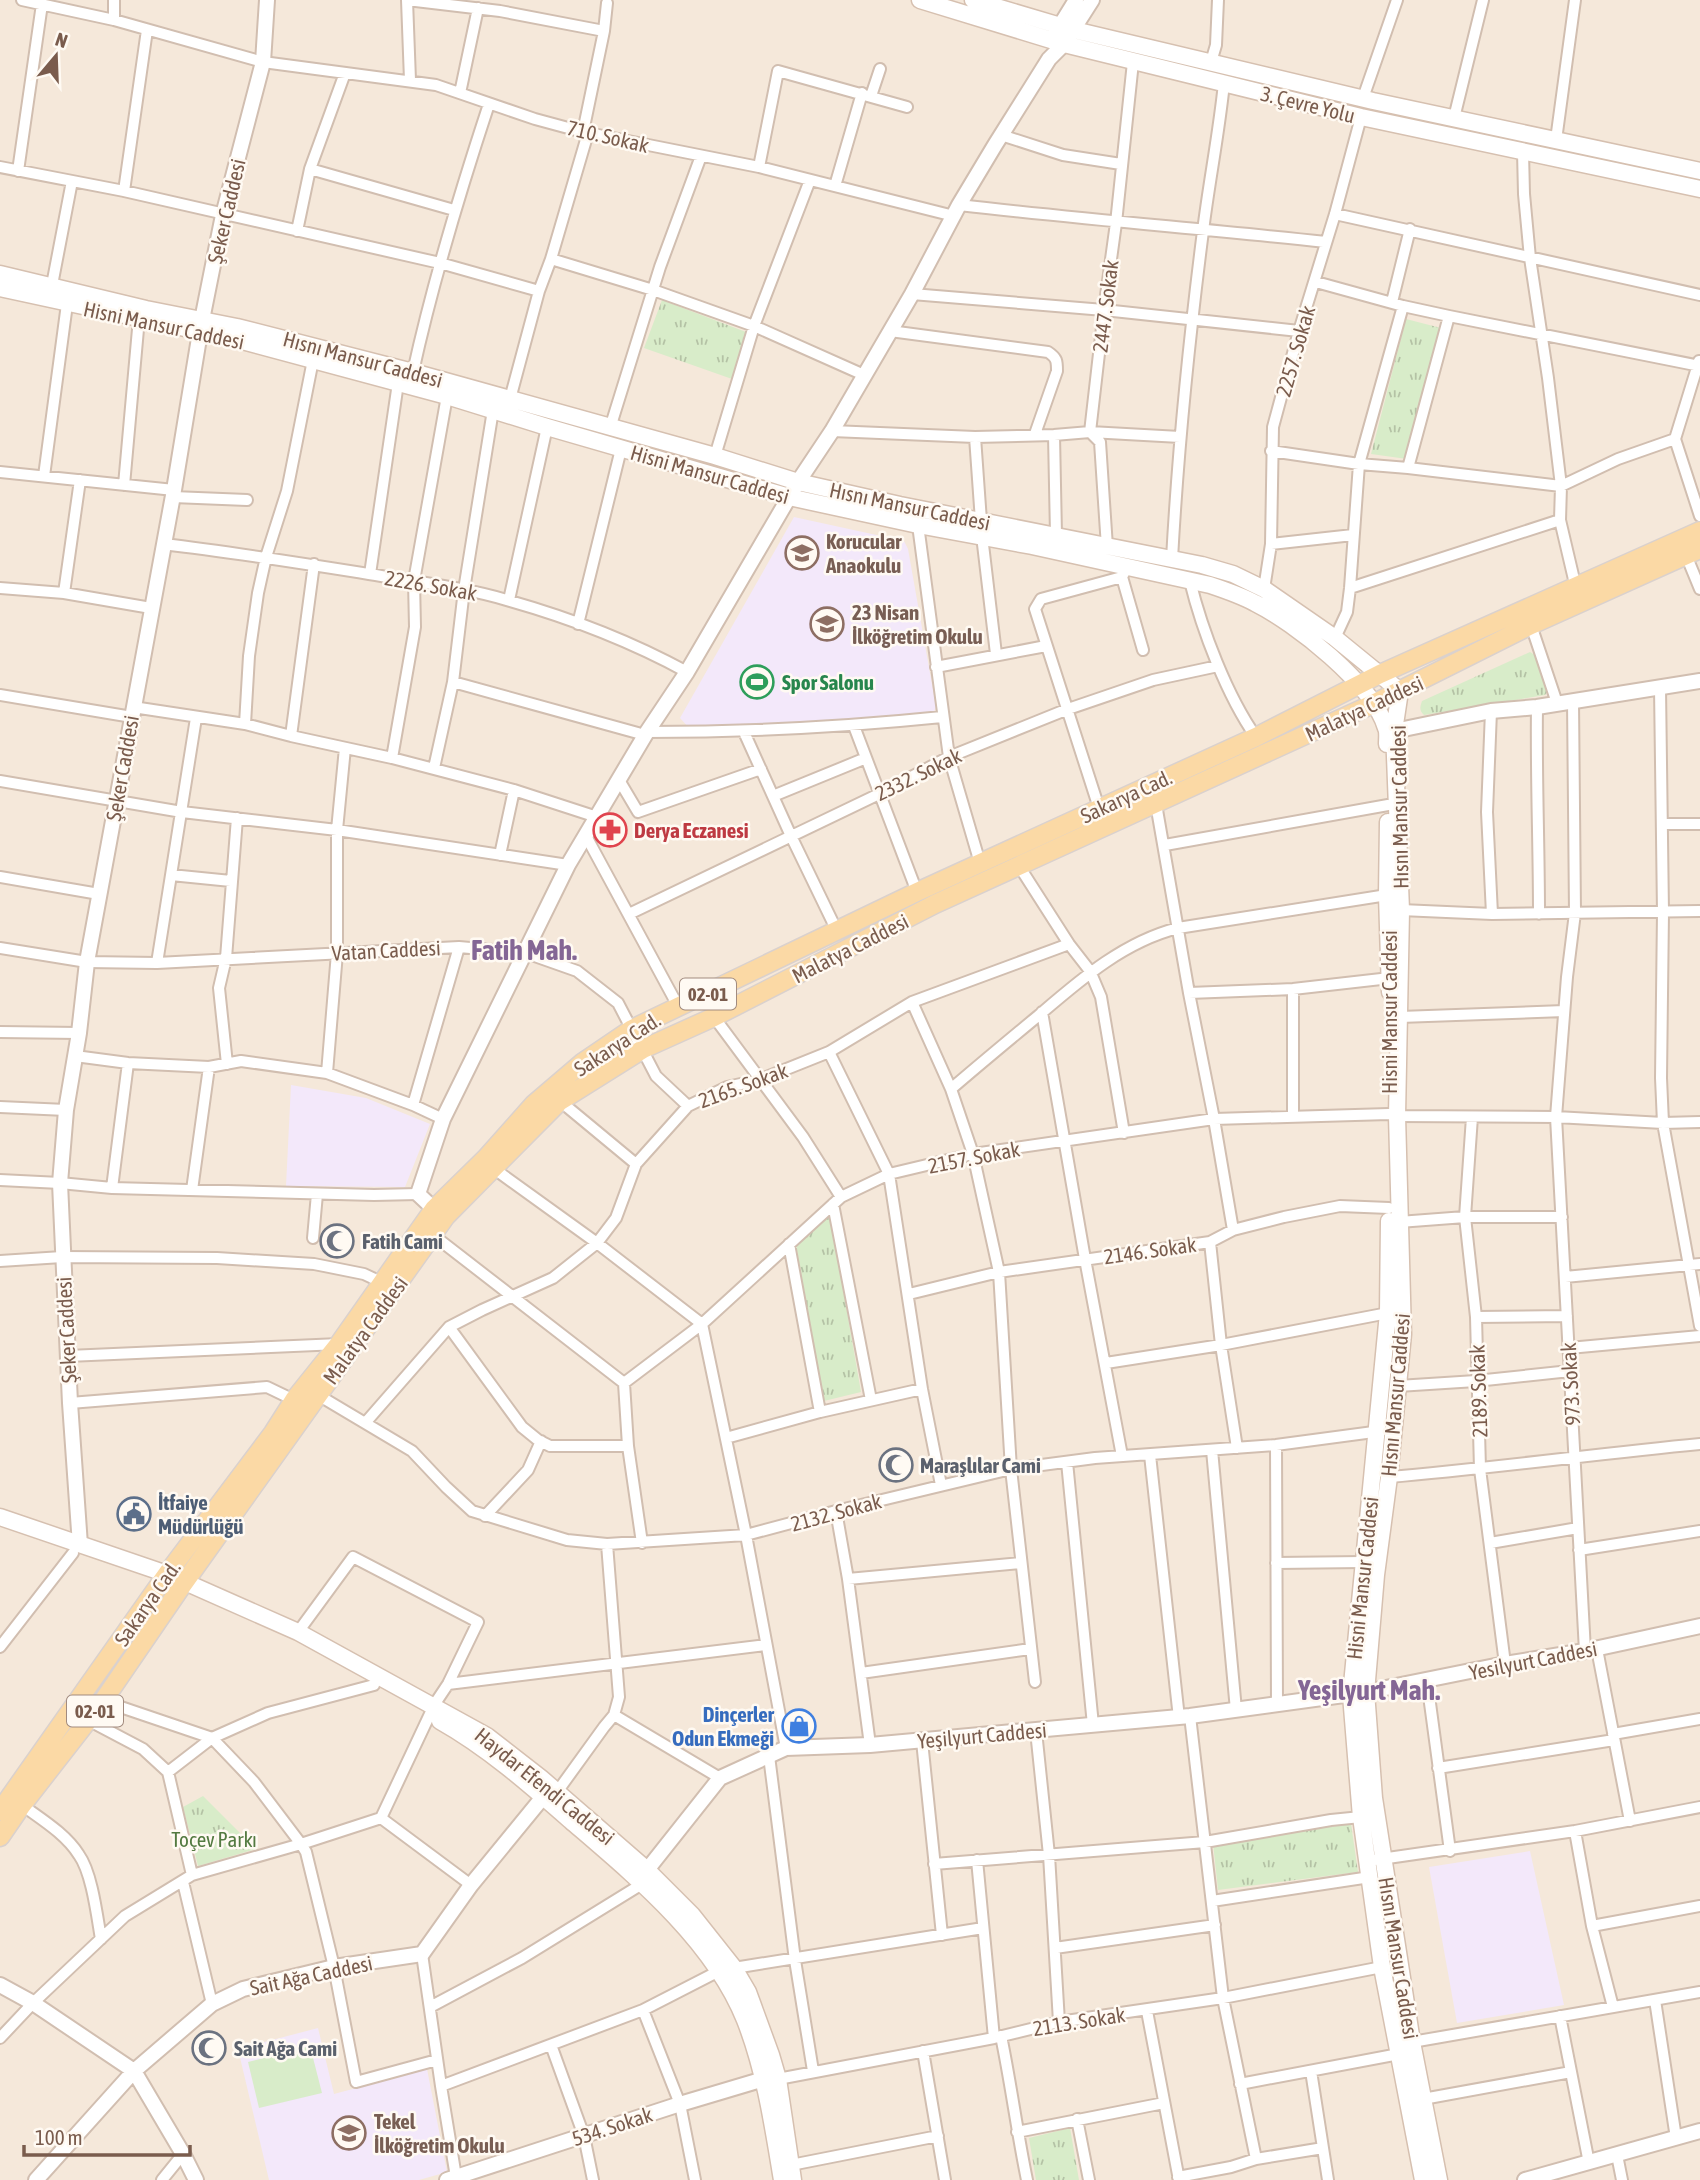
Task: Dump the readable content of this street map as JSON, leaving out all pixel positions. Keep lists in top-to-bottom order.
{
  "streets": {
    "main road": [
      "3. Çevre Yolu",
      "Hisni Mansur Caddesi",
      "Hısnı Mansur Caddesi",
      "Malatya Caddesi",
      "Sakarya Cad.",
      "02-01",
      "Haydar Efendi Caddesi"
    ],
    "street": [
      "710. Sokak",
      "Şeker Caddesi",
      "2447. Sokak",
      "2257. Sokak",
      "2226. Sokak",
      "2332. Sokak",
      "Vatan Caddesi",
      "2165. Sokak",
      "2157. Sokak",
      "2146. Sokak",
      "973. Sokak",
      "2189. Sokak",
      "2132. Sokak",
      "Yesilyurt Caddesi",
      "Yeşilyurt Caddesi",
      "Sait Ağa Caddesi",
      "2113. Sokak",
      "534. Sokak"
    ]
  },
  "crossings": [
    ["3. Çevre Yolu", "2447. Sokak"],
    ["3. Çevre Yolu", "2257. Sokak"],
    ["710. Sokak", "Şeker Caddesi"],
    ["710. Sokak", "2447. Sokak"],
    ["710. Sokak", "2257. Sokak"],
    ["Şeker Caddesi", "Hisni Mansur Caddesi"],
    ["Şeker Caddesi", "Hısnı Mansur Caddesi"],
    ["Şeker Caddesi", "2226. Sokak"],
    ["Şeker Caddesi", "Vatan Caddesi"],
    ["Şeker Caddesi", "Haydar Efendi Caddesi"],
    ["2447. Sokak", "Hısnı Mansur Caddesi"],
    ["Hisni Mansur Caddesi", "Hısnı Mansur Caddesi"],
    ["Hisni Mansur Caddesi", "Malatya Caddesi"],
    ["Hisni Mansur Caddesi", "Sakarya Cad."],
    ["Hisni Mansur Caddesi", "2157. Sokak"],
    ["Hisni Mansur Caddesi", "2146. Sokak"],
    ["Hisni Mansur Caddesi", "2132. Sokak"],
    ["Hisni Mansur Caddesi", "Yesilyurt Caddesi"],
    ["Hisni Mansur Caddesi", "Yeşilyurt Caddesi"],
    ["Hisni Mansur Caddesi", "2113. Sokak"],
    ["2257. Sokak", "Hısnı Mansur Caddesi"],
    ["Hısnı Mansur Caddesi", "Malatya Caddesi"],
    ["Hısnı Mansur Caddesi", "Sakarya Cad."],
    ["Hısnı Mansur Caddesi", "2157. Sokak"],
    ["Hısnı Mansur Caddesi", "2132. Sokak"],
    ["Hısnı Mansur Caddesi", "Yesilyurt Caddesi"],
    ["Hısnı Mansur Caddesi", "Yeşilyurt Caddesi"],
    ["Malatya Caddesi", "Sakarya Cad."],
    ["Malatya Caddesi", "Vatan Caddesi"],
    ["Malatya Caddesi", "2132. Sokak"],
    ["Malatya Caddesi", "Haydar Efendi Caddesi"],
    ["Sakarya Cad.", "Vatan Caddesi"],
    ["Sakarya Cad.", "Haydar Efendi Caddesi"],
    ["Vatan Caddesi", "2165. Sokak"],
    ["2165. Sokak", "2132. Sokak"],
    ["2157. Sokak", "973. Sokak"],
    ["2157. Sokak", "2189. Sokak"],
    ["973. Sokak", "Yesilyurt Caddesi"],
    ["2189. Sokak", "Yesilyurt Caddesi"],
    ["Yesilyurt Caddesi", "Yeşilyurt Caddesi"],
    ["Yeşilyurt Caddesi", "Haydar Efendi Caddesi"],
    ["Haydar Efendi Caddesi", "2113. Sokak"],
    ["Haydar Efendi Caddesi", "534. Sokak"],
    ["2113. Sokak", "534. Sokak"]
  ],
  "districts": ["Fatih Mah.", "Yeşilyurt Mah."],
  "parks": ["Toçev Parkı"],
  "places": {
    "school or university": ["Korucular Anaokulu", "23 Nisan İlköğretim Okulu", "Tekel İlköğretim Okulu"],
    "sports": ["Spor Salonu"],
    "pharmacy": ["Derya Eczanesi"],
    "mosque": ["Fatih Cami", "Maraşlılar Cami", "Sait Ağa Cami"],
    "public building": ["İtfaiye Müdürlüğü"],
    "shop": ["Dinçerler Odun Ekmeği"]
  },
  "scale_bar": "100 m",
  "north": "top"
}
